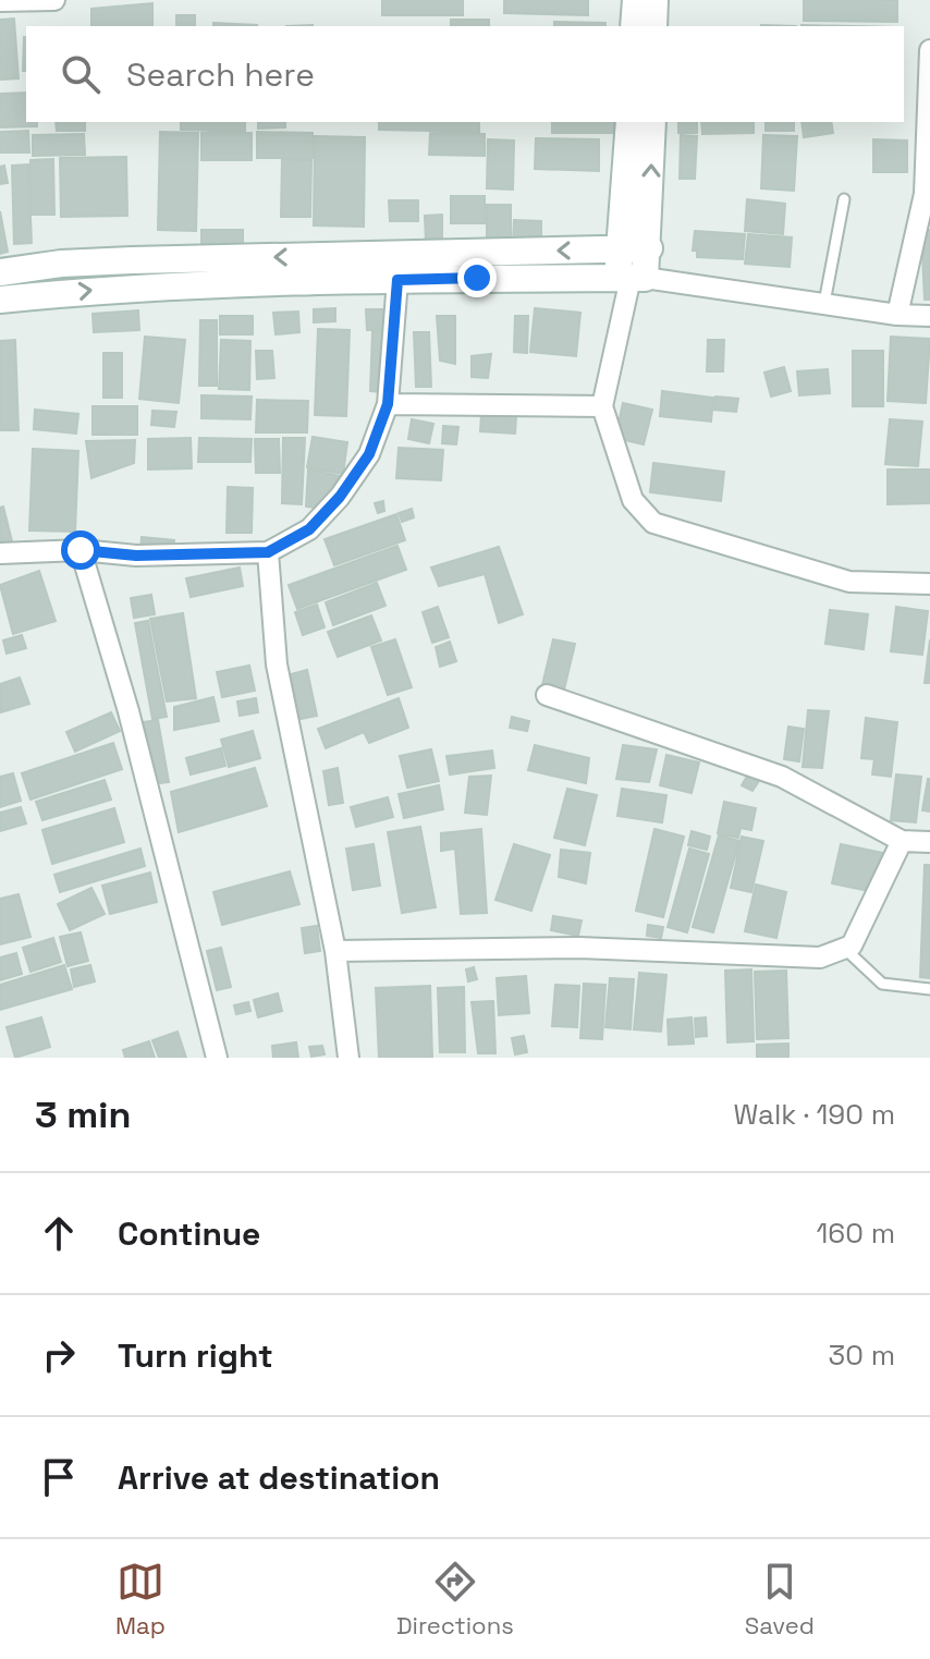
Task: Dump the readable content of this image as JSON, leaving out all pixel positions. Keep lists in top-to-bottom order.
{
  "page": {
    "search": "Search here",
    "heading": ["3 min", "Walk · 190 m"],
    "list": [
      ["Continue", "160 m"],
      ["Turn right", "30 m"],
      "Arrive at destination"
    ],
    "nav": ["Map", "Directions", "Saved"]
  }
}
